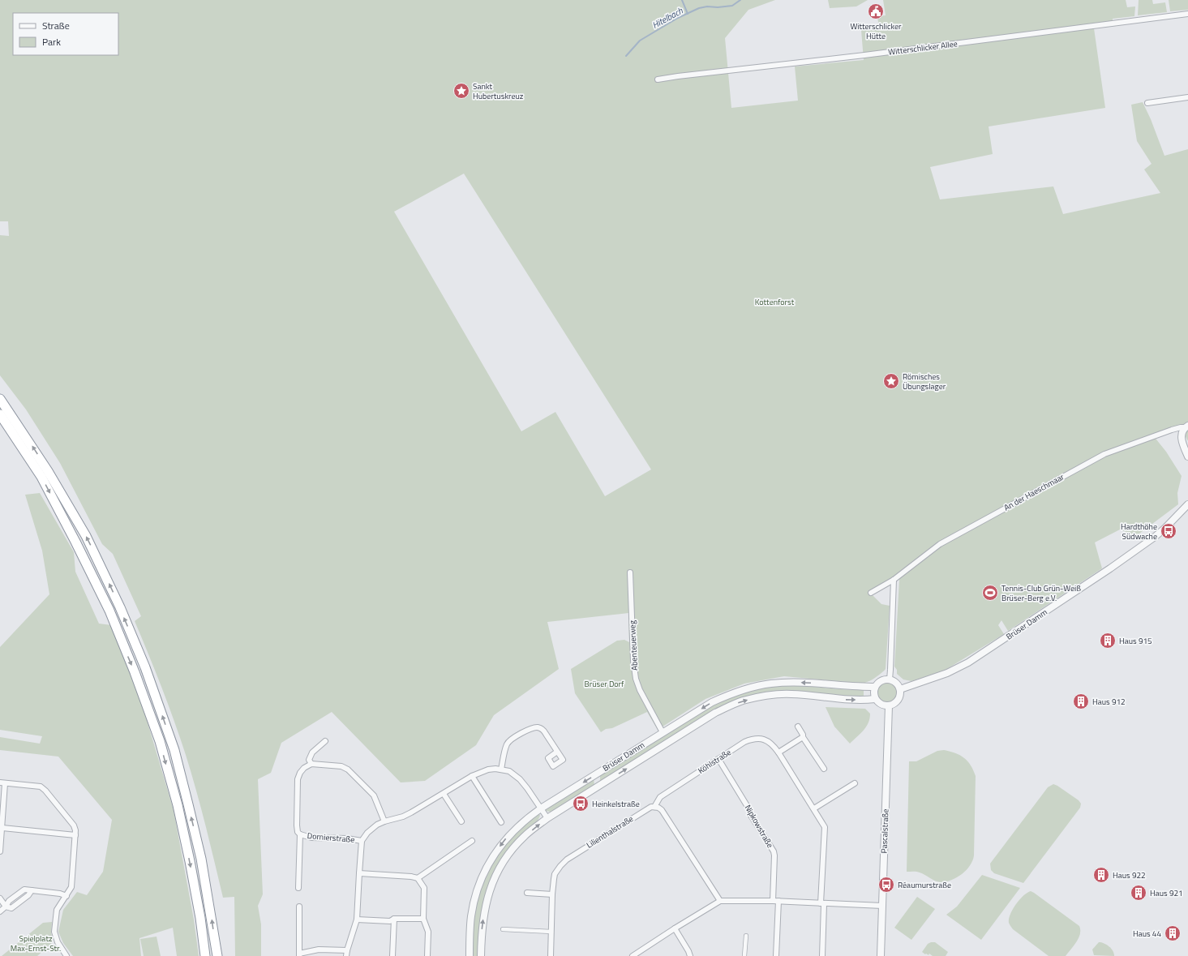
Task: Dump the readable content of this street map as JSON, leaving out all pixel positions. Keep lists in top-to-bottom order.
{
  "streets": {
    "street": [
      "Witterschlicker Allee",
      "An der Haeschmaar",
      "Brüser Damm",
      "Abenteuerweg",
      "Köhlstraße",
      "Nipkowstraße",
      "Pascalstraße",
      "Lilienthalstraße",
      "Dornierstraße"
    ]
  },
  "crossings": [
    ["Brüser Damm", "Abenteuerweg"],
    ["Brüser Damm", "Pascalstraße"],
    ["Köhlstraße", "Nipkowstraße"],
    ["Köhlstraße", "Lilienthalstraße"]
  ],
  "water": ["Hitelbach"],
  "parks": ["Kottenforst", "Brüser Dorf", "Spielplatz Max-Ernst-Str."],
  "places": {
    "public building": ["Witterschlicker Hütte"],
    "place": ["Sankt Hubertuskreuz", "Römisches Übungslager"],
    "bus stop": ["Hardthöhe Südwache", "Heinkelstraße", "Réaumurstraße"],
    "sports": ["Tennis-Club Grün-Weiß Brüser-Berg e.V."],
    "building": [
      "Haus 915",
      "Haus 912",
      "Haus 922",
      "Haus 921",
      "Haus 44"
    ]
  },
  "legend": ["Straße", "Park"]
}
